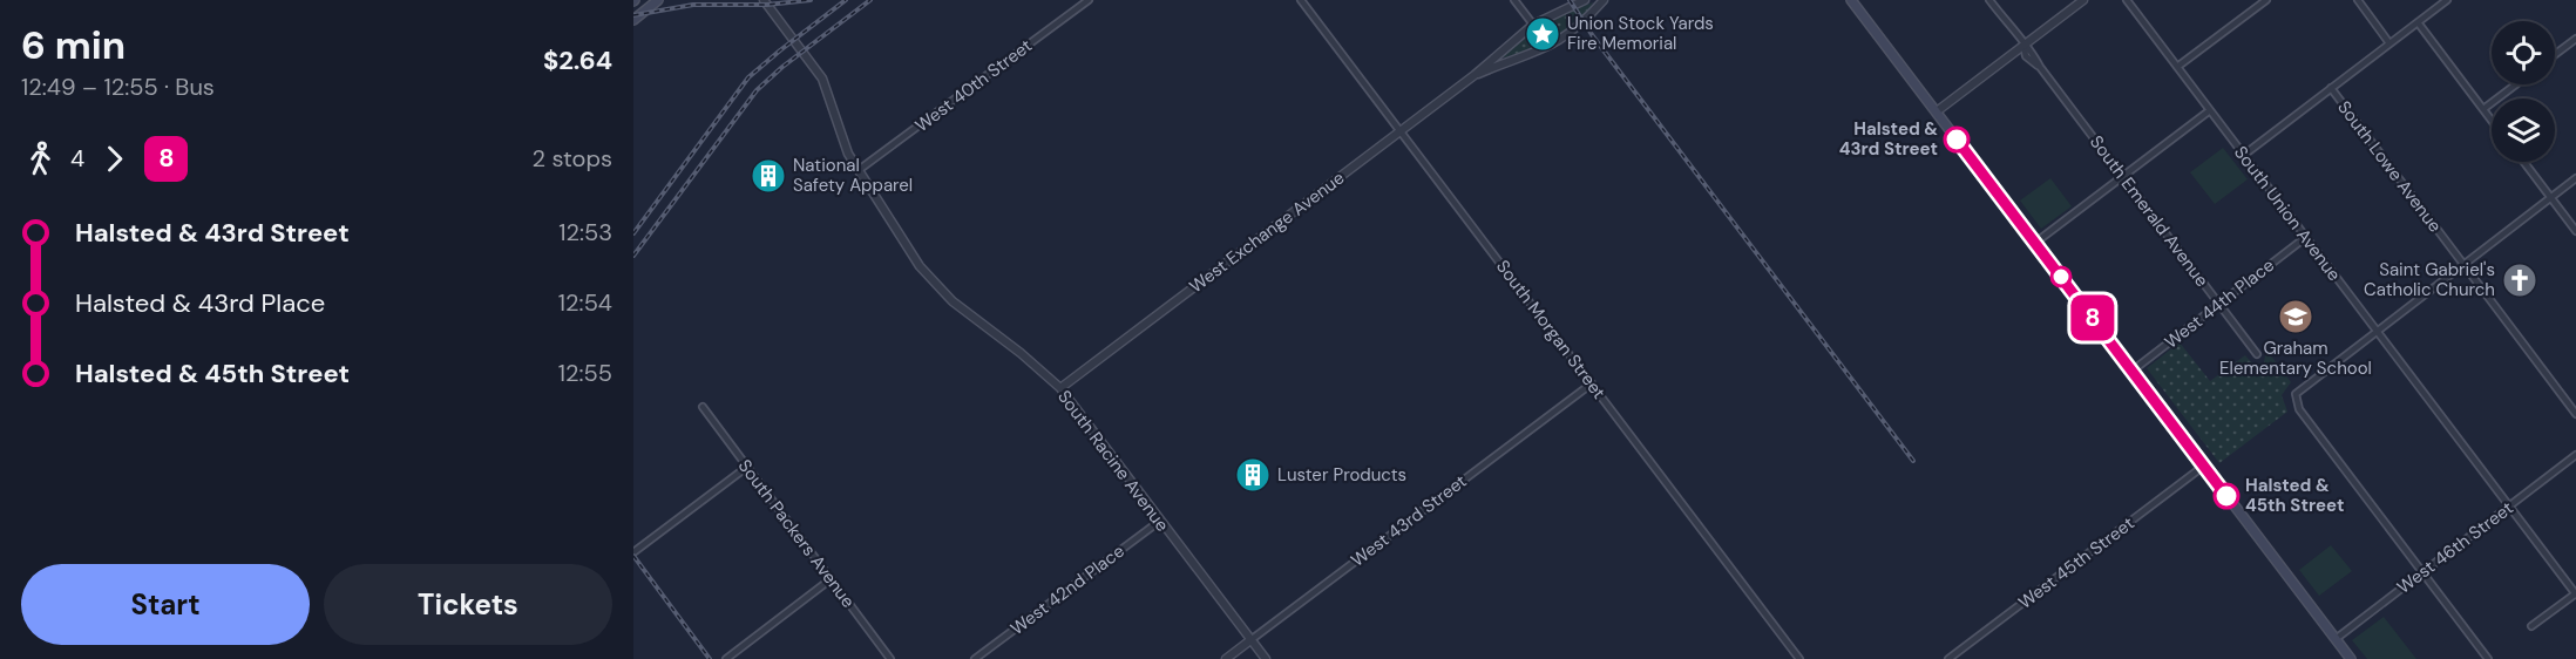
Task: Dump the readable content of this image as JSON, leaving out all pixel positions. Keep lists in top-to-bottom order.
{
  "streets": {
    "street": [
      "West 40th Street",
      "South Lowe Avenue",
      "South Emerald Avenue",
      "South Union Avenue",
      "West Exchange Avenue",
      "West 44th Place",
      "South Morgan Street",
      "South Racine Avenue",
      "West 43rd Street",
      "South Packers Avenue",
      "West 46th Street",
      "West 45th Street",
      "West 42nd Place"
    ]
  },
  "crossings": [
    ["West 40th Street", "South Racine Avenue"],
    ["South Emerald Avenue", "West 44th Place"],
    ["South Union Avenue", "West 44th Place"],
    ["South Union Avenue", "West 46th Street"],
    ["West Exchange Avenue", "South Morgan Street"],
    ["West Exchange Avenue", "South Racine Avenue"],
    ["South Morgan Street", "West 43rd Street"],
    ["South Racine Avenue", "West 43rd Street"],
    ["South Racine Avenue", "West 42nd Place"]
  ],
  "places": {
    "place": ["Union Stock Yards Fire Memorial"],
    "other": ["Halsted & 43rd Street", "Halsted & 45th Street"],
    "building": ["National Safety Apparel", "Luster Products"],
    "church": ["Saint Gabriel's Catholic Church"],
    "school or university": ["Graham Elementary School"]
  },
  "lines": ["bus line 8"],
  "page": {
    "heading": ["6 min", "12:49 – 12:55 · Bus", "$2.64"],
    "on_map": "8",
    "legs": ["4", "8", "2 stops"],
    "list": [
      {
        "name": "Halsted & 43rd Street",
        "value": "12:53"
      },
      {
        "name": "Halsted & 43rd Place",
        "value": "12:54"
      },
      {
        "name": "Halsted & 45th Street",
        "value": "12:55"
      }
    ],
    "buttons": ["Start", "Tickets"]
  }
}
